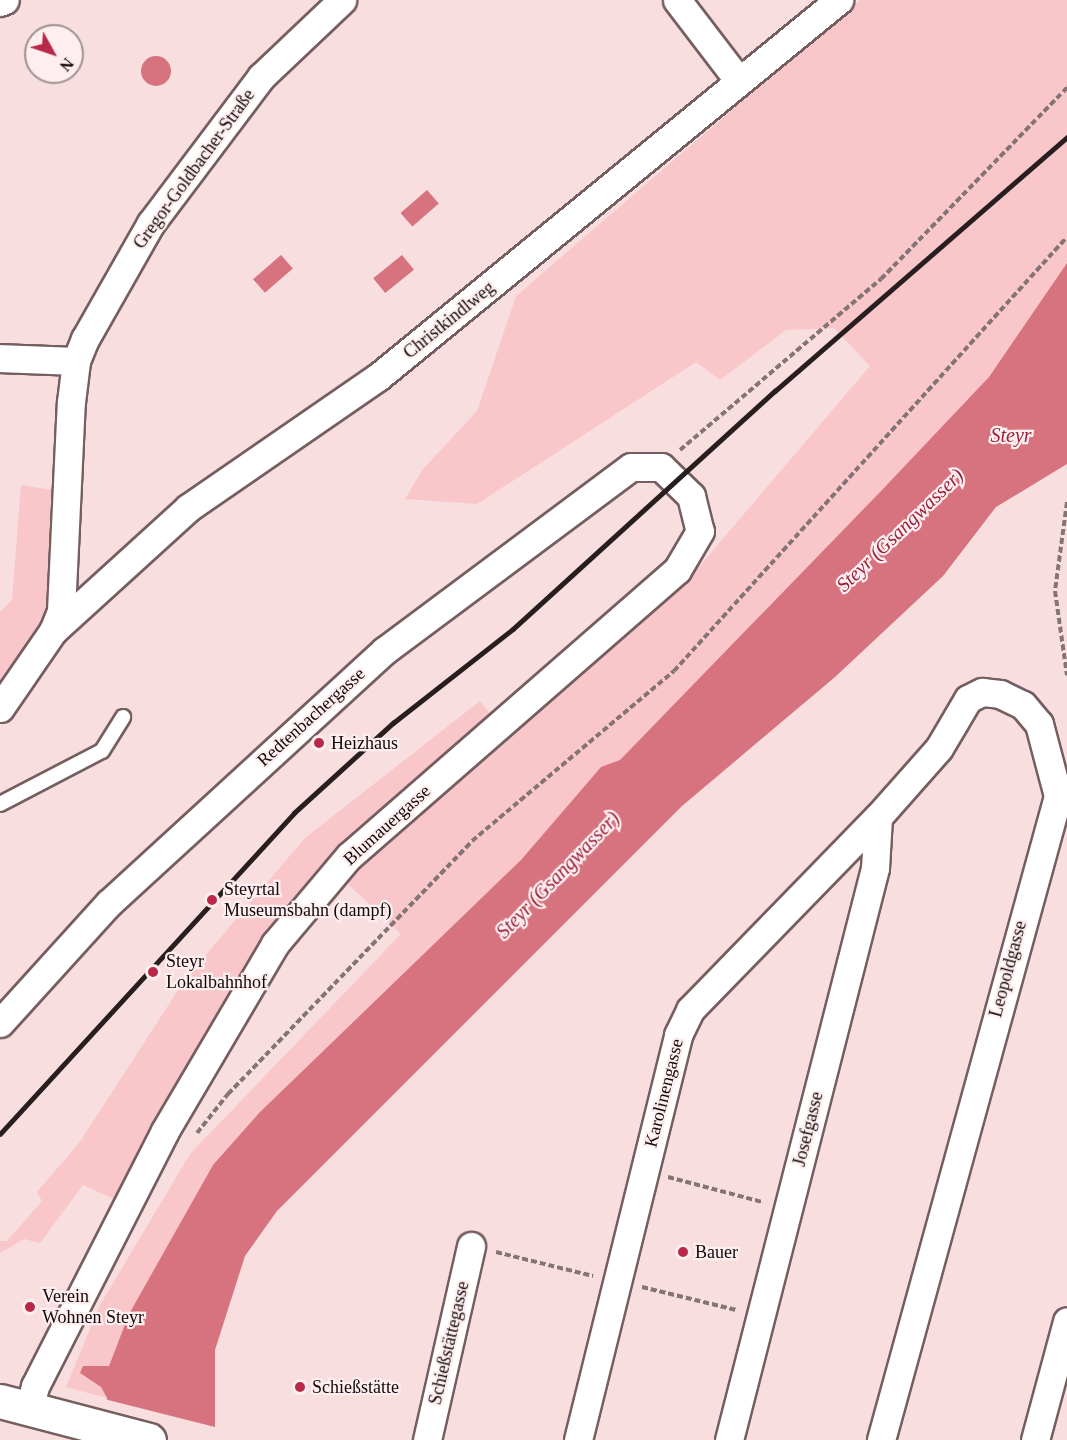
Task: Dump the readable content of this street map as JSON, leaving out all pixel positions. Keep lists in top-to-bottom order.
{
  "streets": {
    "street": [
      "Gregor-Goldbacher-Straße",
      "Christkindlweg",
      "Redtenbachergasse",
      "Blumauergasse",
      "Leopoldgasse",
      "Karolinengasse",
      "Josefgasse",
      "Schießstättegasse"
    ]
  },
  "crossings": [
    ["Redtenbachergasse", "Blumauergasse"],
    ["Karolinengasse", "Josefgasse"]
  ],
  "water": ["Steyr", "Steyr (Gsangwasser)"],
  "places": [
    "Heizhaus",
    "Steyrtal Museumsbahn (dampf)",
    "Steyr Lokalbahnhof",
    "Bauer",
    "Verein Wohnen Steyr",
    "Schießstätte"
  ],
  "north": "bottom right"
}
